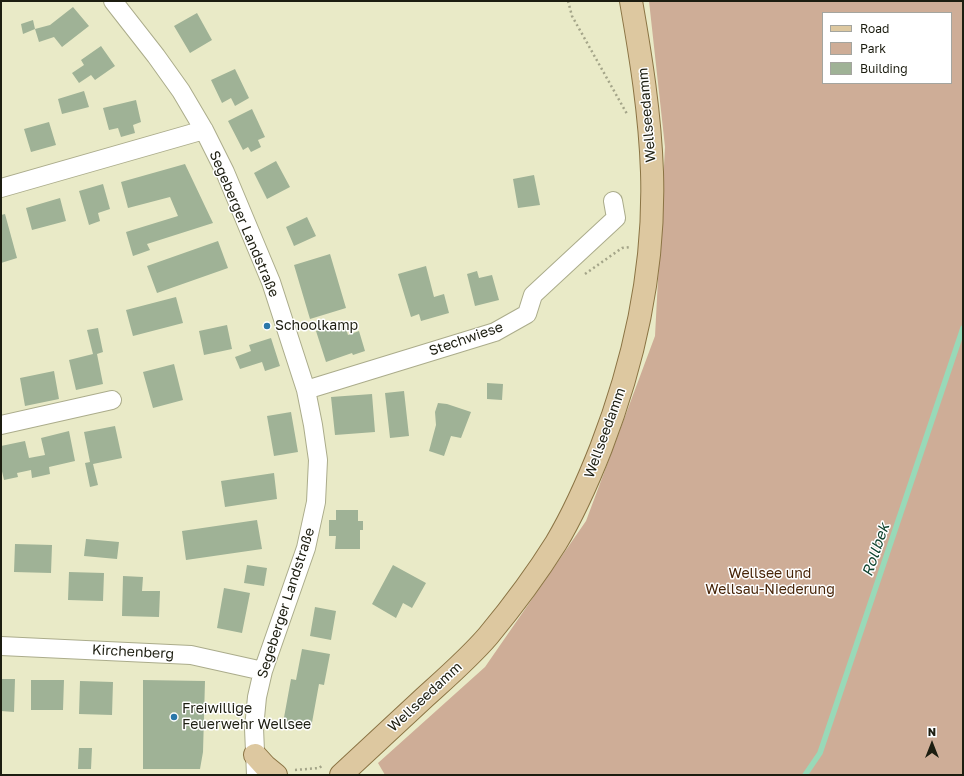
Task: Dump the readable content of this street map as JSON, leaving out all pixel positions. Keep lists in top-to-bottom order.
{
  "streets": {
    "main road": ["Wellseedamm"],
    "street": ["Segeberger Landstraße", "Stechwiese", "Kirchenberg"]
  },
  "crossings": [
    ["Segeberger Landstraße", "Stechwiese"],
    ["Segeberger Landstraße", "Kirchenberg"]
  ],
  "water": ["Rollbek"],
  "parks": ["Wellsee und Wellsau-Niederung"],
  "places": ["Schoolkamp", "Freiwillige Feuerwehr Wellsee"],
  "legend": ["Road", "Park", "Building"],
  "north": "top"
}
